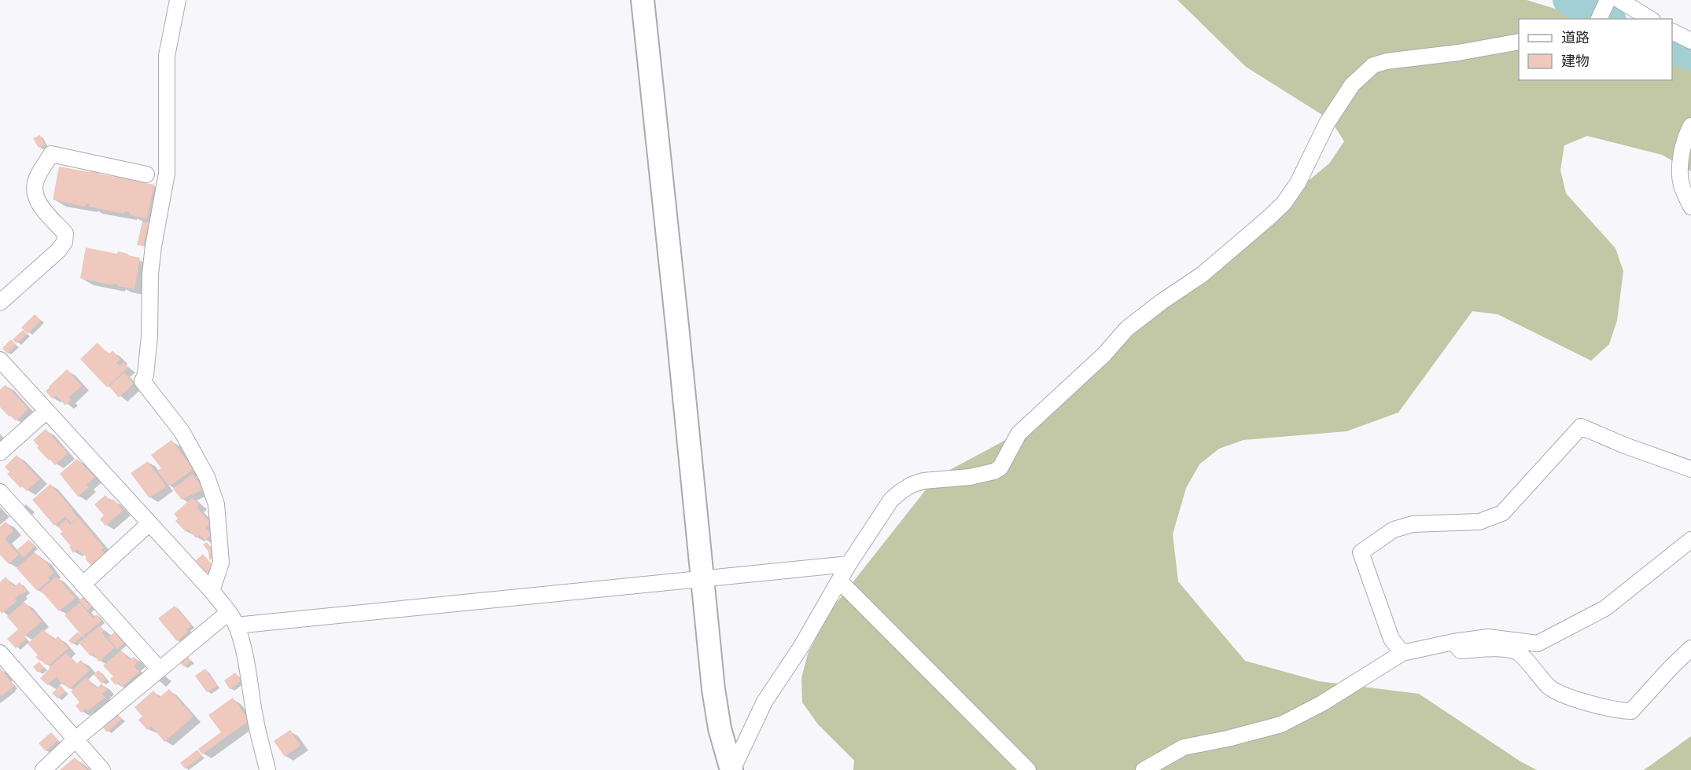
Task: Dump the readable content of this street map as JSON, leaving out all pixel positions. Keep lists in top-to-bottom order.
{
  "legend": ["道路", "建物"]
}
